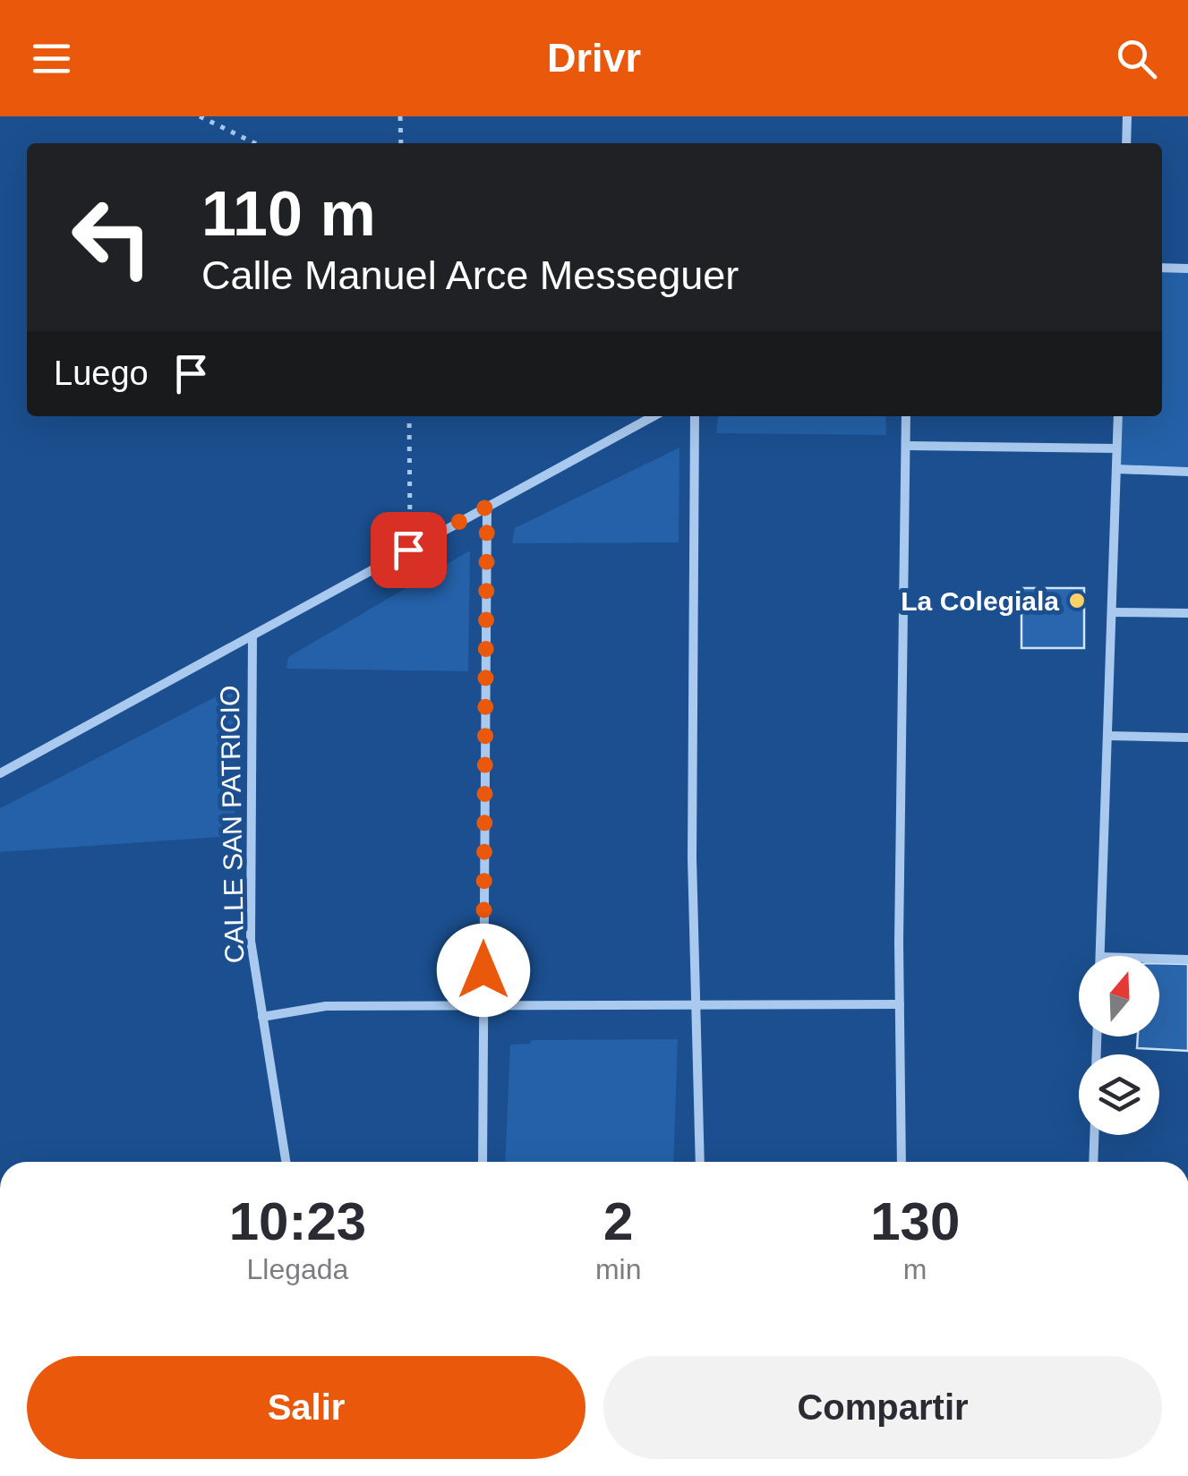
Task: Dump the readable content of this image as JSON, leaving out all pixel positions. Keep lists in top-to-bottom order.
{
  "streets": {
    "street": ["CALLE SAN PATRICIO"]
  },
  "places": ["La Colegiala"],
  "north": "top",
  "page": {
    "header": "Drivr",
    "turn": ["110 m", "Calle Manuel Arce Messeguer"],
    "then": "Luego",
    "eta": [
      "10:23",
      "Llegada",
      "2",
      "min",
      "130",
      "m"
    ],
    "buttons": ["Salir", "Compartir"]
  }
}
